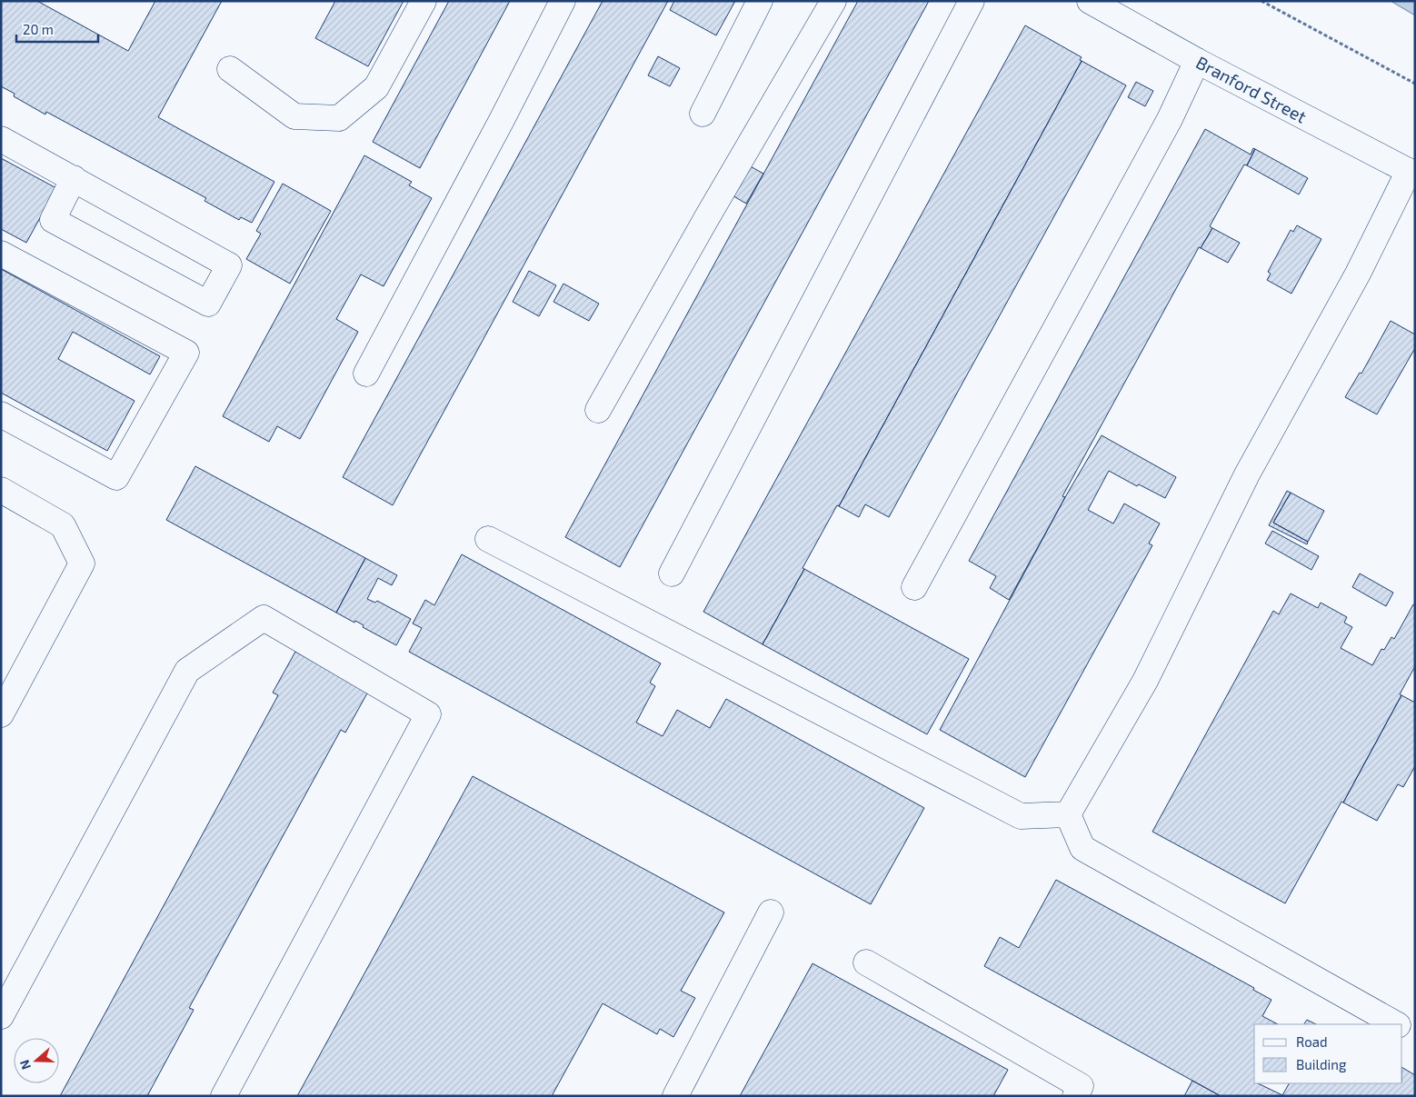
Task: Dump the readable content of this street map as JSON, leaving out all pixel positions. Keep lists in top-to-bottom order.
{
  "streets": {
    "main road": ["Branford Street"]
  },
  "legend": ["Road", "Building"],
  "scale_bar": "20 m",
  "north": "left"
}
